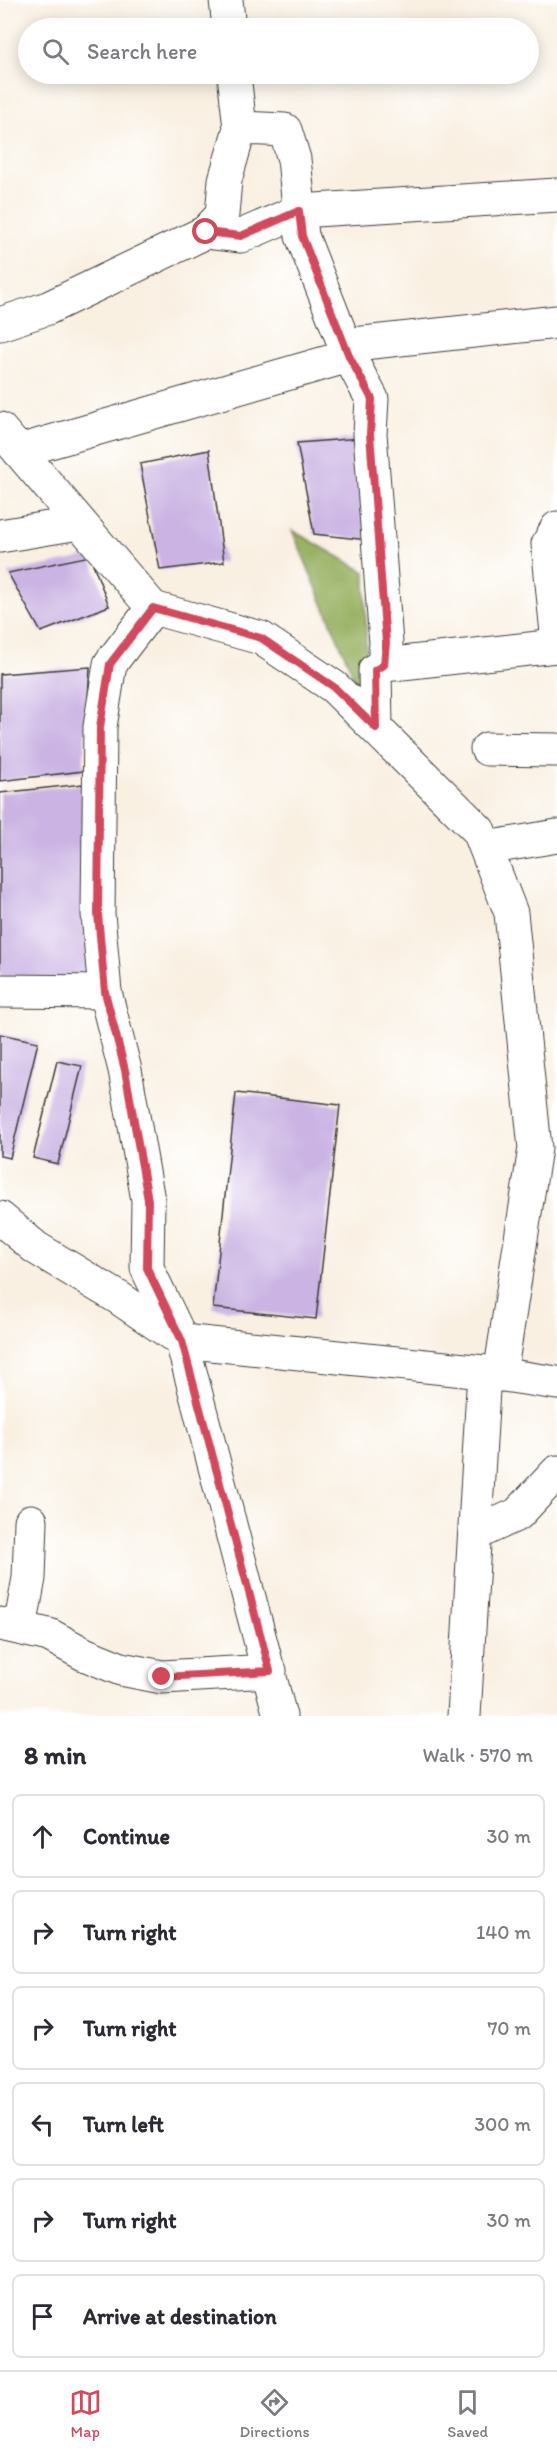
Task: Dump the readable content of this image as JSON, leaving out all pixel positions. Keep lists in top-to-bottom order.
{
  "page": {
    "search": "Search here",
    "heading": ["8 min", "Walk · 570 m"],
    "list": [
      ["Continue", "30 m"],
      ["Turn right", "140 m"],
      ["Turn right", "70 m"],
      ["Turn left", "300 m"],
      ["Turn right", "30 m"],
      "Arrive at destination"
    ],
    "nav": ["Map", "Directions", "Saved"]
  }
}
